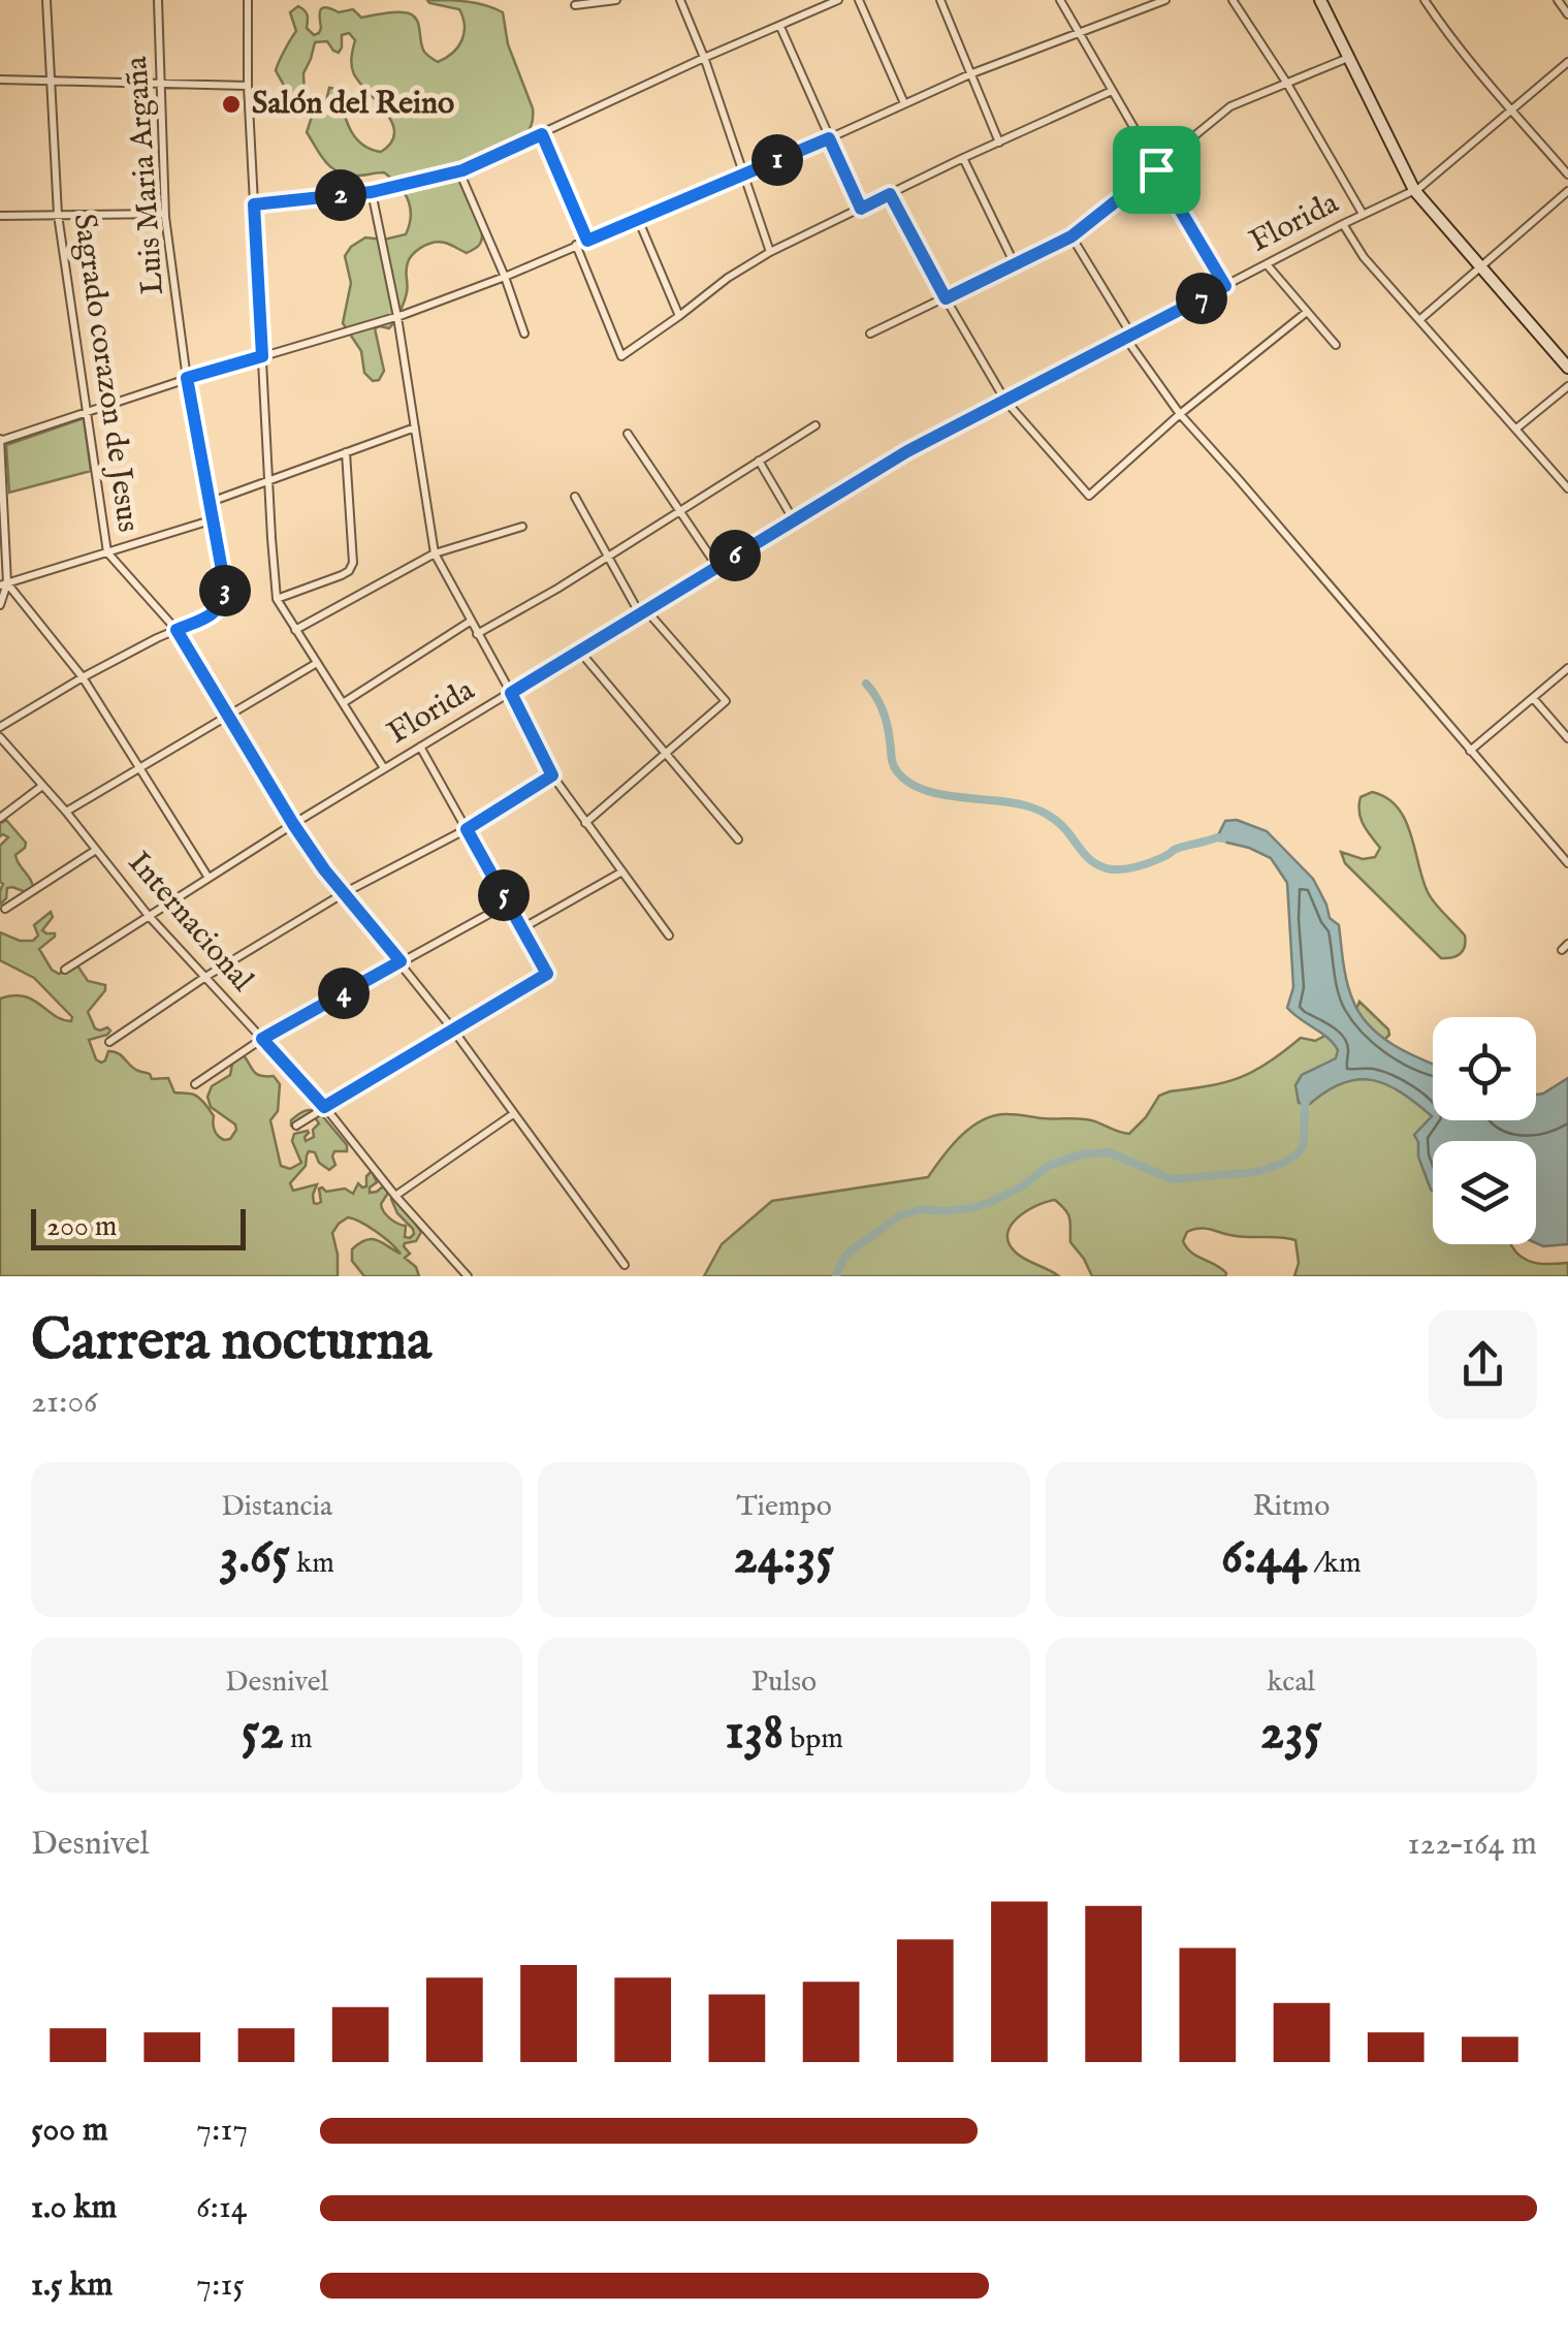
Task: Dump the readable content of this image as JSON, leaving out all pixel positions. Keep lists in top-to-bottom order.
{
  "streets": {
    "street": [
      "Luis Maria Argaña",
      "Florida",
      "Sagrado corazon de Jesus",
      "Internacional"
    ]
  },
  "crossings": [
    ["Luis Maria Argaña", "Sagrado corazon de Jesus"],
    ["Florida", "Sagrado corazon de Jesus"],
    ["Florida", "Internacional"]
  ],
  "places": ["Salón del Reino"],
  "scale_bar": "200 m",
  "page": {
    "pins": [
      "1",
      "2",
      "7",
      "6",
      "3",
      "5",
      "4"
    ],
    "scale": "200 m",
    "heading": ["Carrera nocturna", "21:06"],
    "stats": [
      ["Distancia", "3.65 km"],
      ["Tiempo", "24:35"],
      ["Ritmo", "6:44 /km"],
      ["Desnivel", "52 m"],
      ["Pulso", "138 bpm"],
      ["kcal", "235"]
    ],
    "chart": ["Desnivel", "122–164 m"],
    "list": [
      {
        "name": "500 m",
        "note": "7:17"
      },
      {
        "name": "1.0 km",
        "note": "6:14"
      },
      {
        "name": "1.5 km",
        "note": "7:15"
      }
    ]
  }
}
